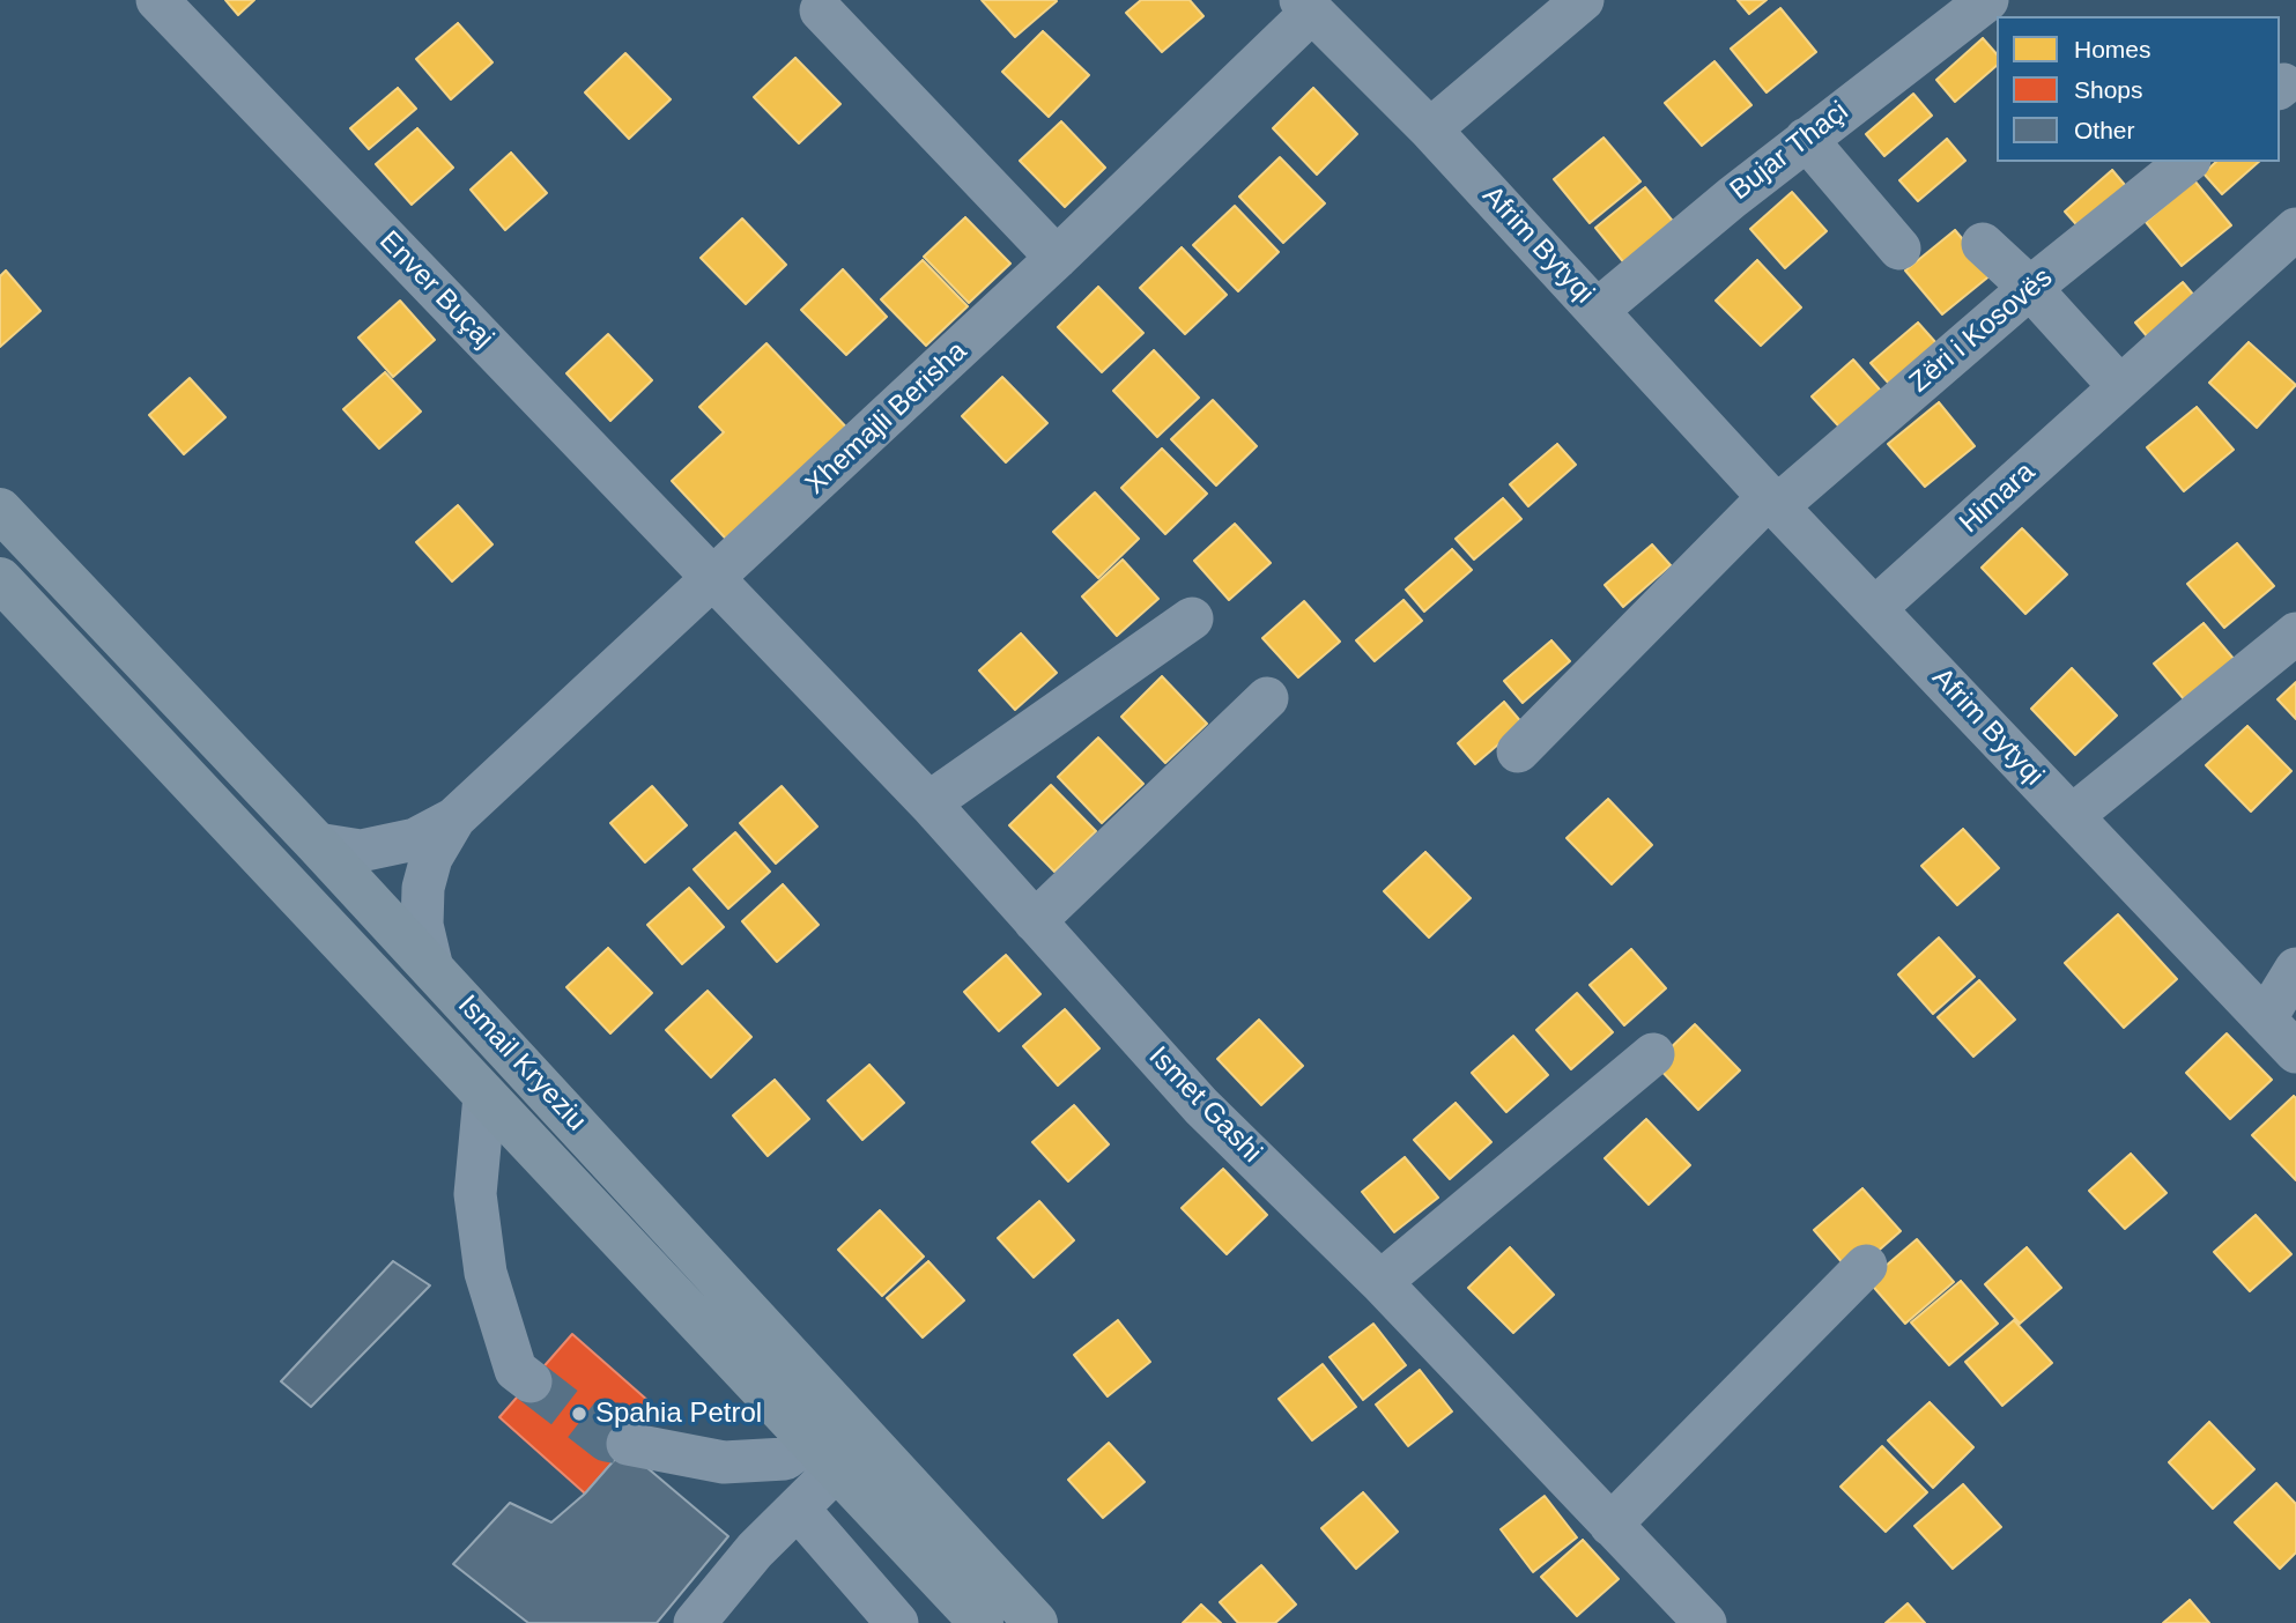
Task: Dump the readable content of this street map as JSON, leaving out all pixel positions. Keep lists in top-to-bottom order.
{
  "streets": {
    "main road": ["Ismail Kryeziu"],
    "street": [
      "Bujar Thaçi",
      "Afrim Bytyqi",
      "Enver Buçaj",
      "Zëri i Kosovës",
      "Xhemajli Berisha",
      "Himara",
      "Ismet Gashi"
    ]
  },
  "crossings": [
    ["Bujar Thaçi", "Afrim Bytyqi"],
    ["Afrim Bytyqi", "Zëri i Kosovës"],
    ["Afrim Bytyqi", "Xhemajli Berisha"],
    ["Afrim Bytyqi", "Himara"],
    ["Enver Buçaj", "Xhemajli Berisha"],
    ["Enver Buçaj", "Ismet Gashi"],
    ["Xhemajli Berisha", "Ismail Kryeziu"],
    ["Xhemajli Berisha", "Ismet Gashi"]
  ],
  "places": ["Spahia Petrol"],
  "legend": ["Homes", "Shops", "Other"]
}
